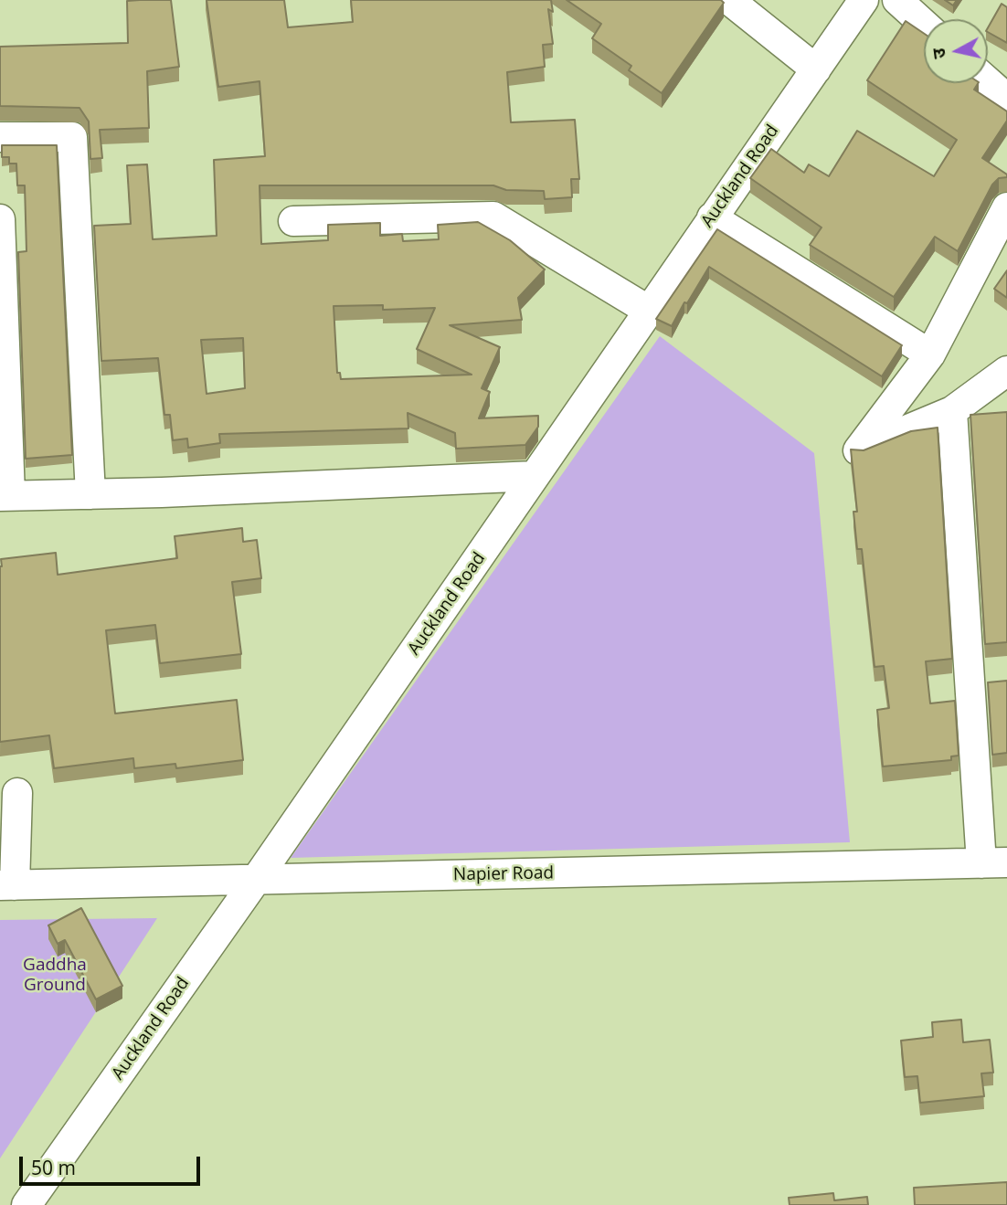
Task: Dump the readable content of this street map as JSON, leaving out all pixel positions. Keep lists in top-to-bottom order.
{
  "streets": {
    "street": ["Auckland Road", "Napier Road"]
  },
  "crossings": [
    ["Auckland Road", "Napier Road"]
  ],
  "parks": ["Gaddha Ground"],
  "scale_bar": "50 m",
  "north": "left"
}
